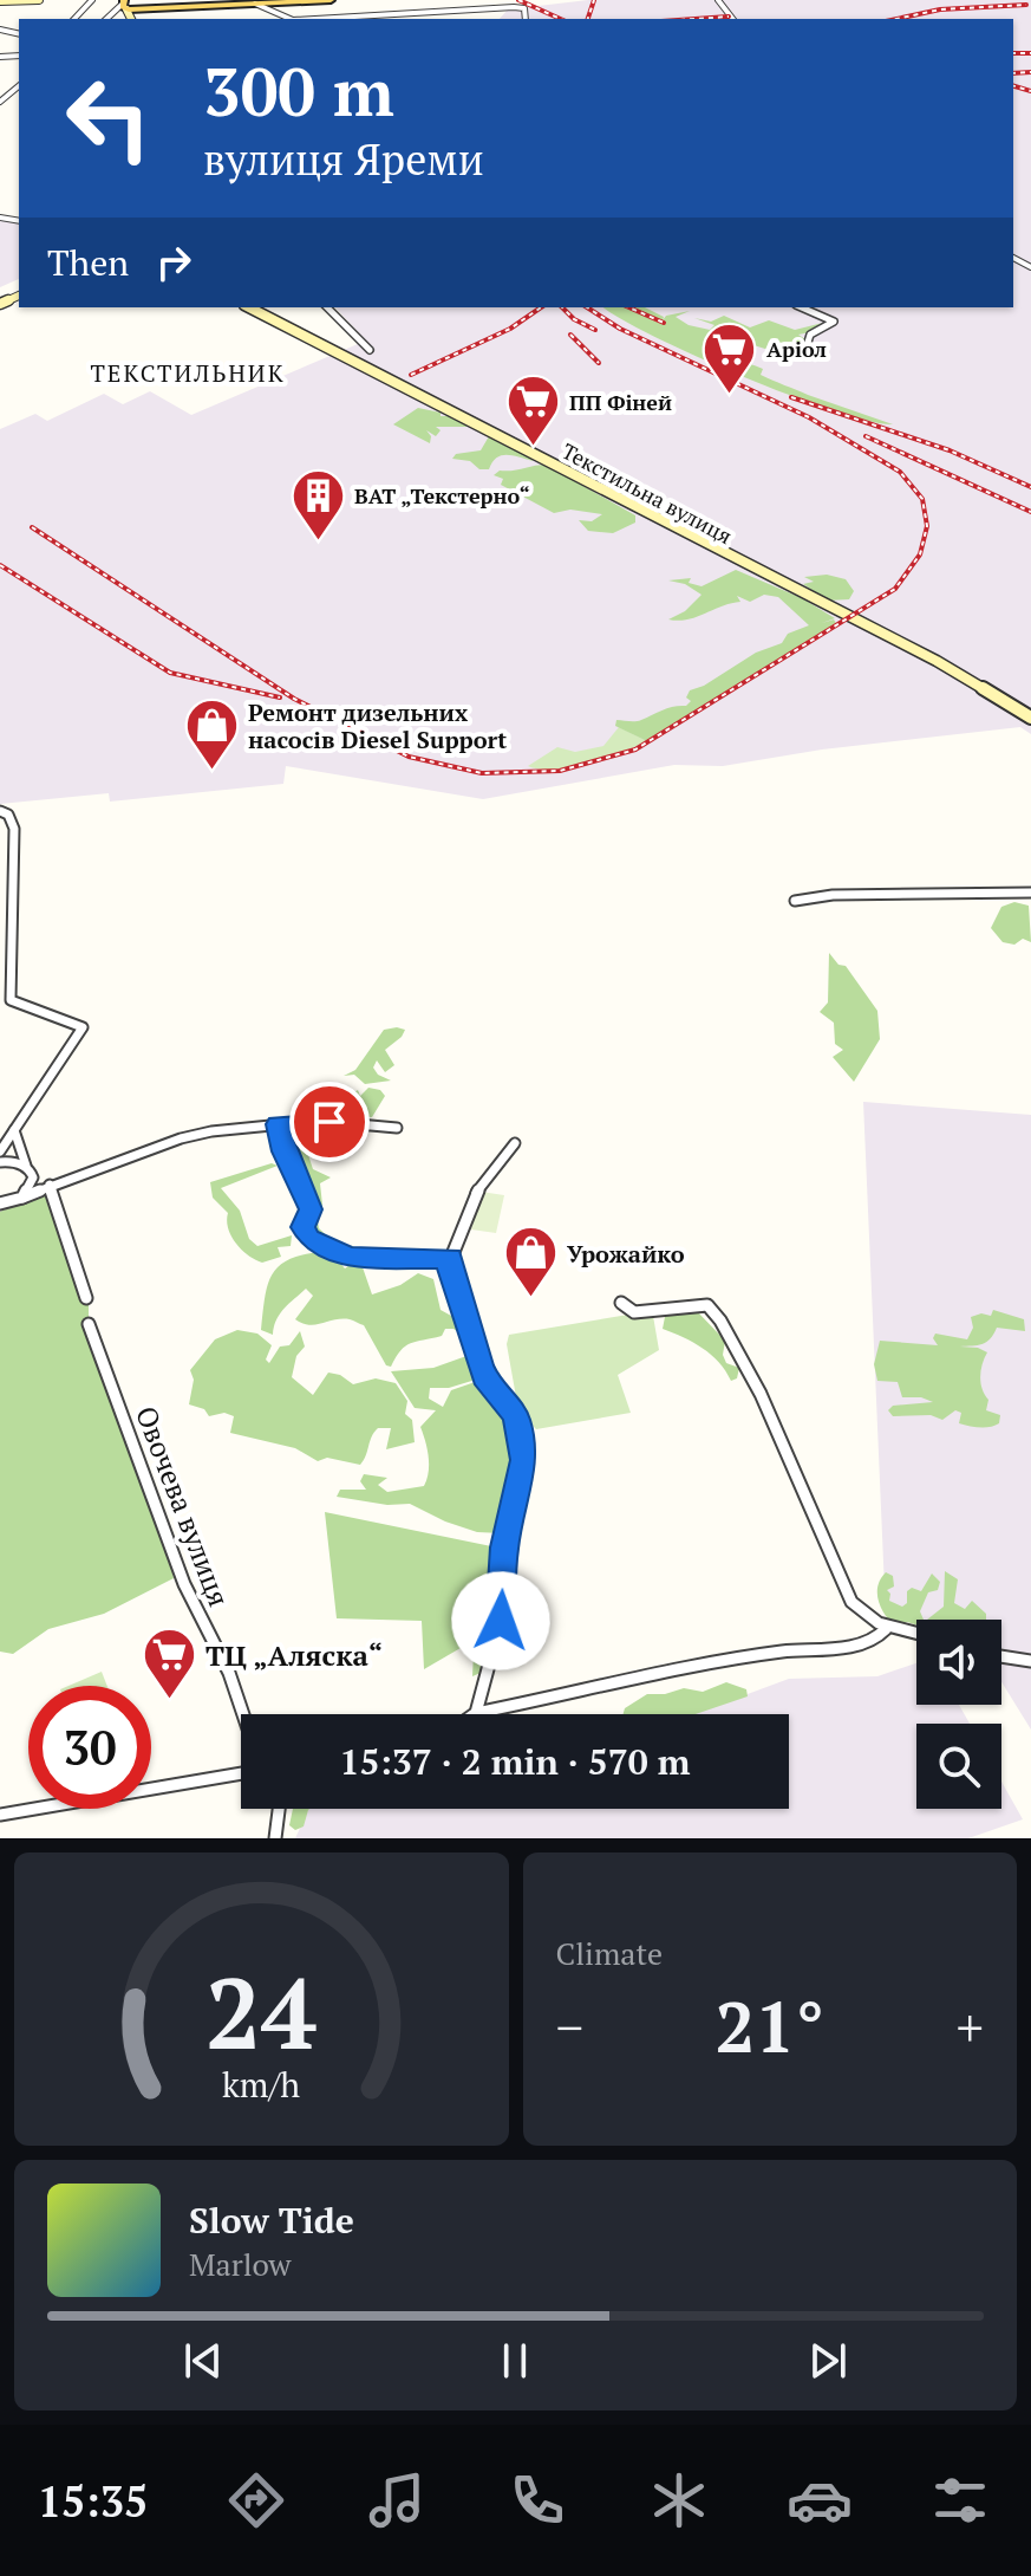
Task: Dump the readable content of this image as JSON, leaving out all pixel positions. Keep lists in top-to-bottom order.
{
  "streets": {
    "street": ["Текстильна вулиця", "Овочева вулиця"]
  },
  "districts": ["ТЕКСТИЛЬНИК"],
  "places": {
    "supermarket": ["Аріол", "ПП Фіней", "ТЦ „Аляска“"],
    "building": ["ВАТ „Текстерно“"],
    "shop": ["Ремонт дизельних насосів Diesel Support", "Урожайко"]
  },
  "page": {
    "turn": ["300 m", "вулиця Яреми"],
    "then": "Then",
    "limit": "30",
    "trip": "15:37 · 2 min · 570 m",
    "tile": "Climate",
    "heat": ["−", "21°", "+"],
    "song": ["Slow Tide", "Marlow"],
    "tabs": "15:35",
    "gauge": ["24", "km/h"]
  }
}
